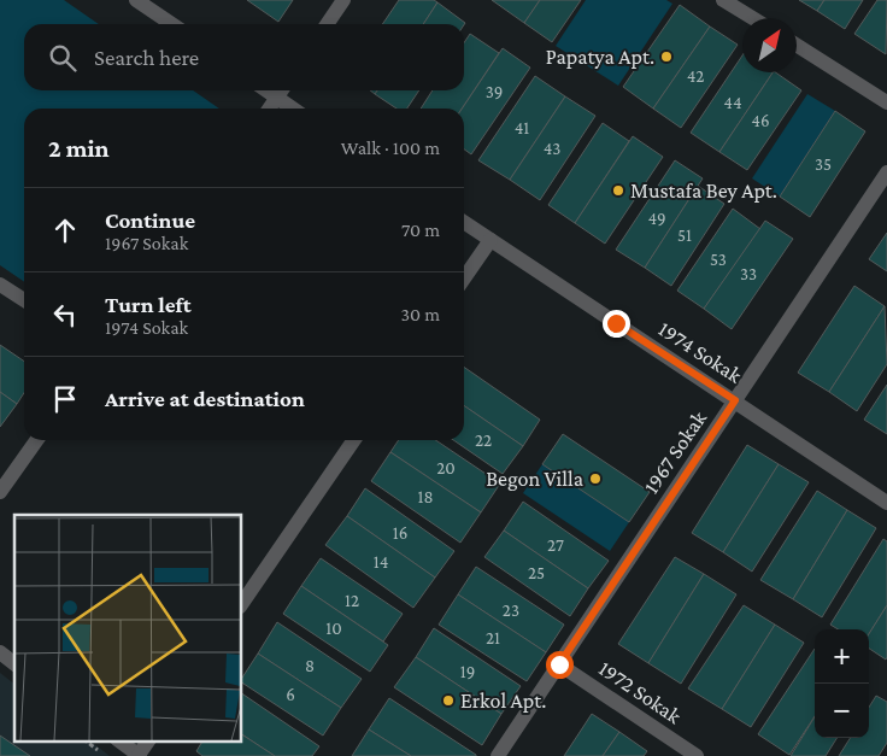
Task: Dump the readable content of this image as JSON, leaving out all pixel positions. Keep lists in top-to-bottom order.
{
  "streets": {
    "street": ["1974 Sokak", "1967 Sokak", "1972 Sokak"]
  },
  "crossings": [
    ["1974 Sokak", "1967 Sokak"],
    ["1967 Sokak", "1972 Sokak"]
  ],
  "places": [
    "Papatya Apt.",
    "Mustafa Bey Apt.",
    "Begon Villa",
    "Erkol Apt."
  ],
  "house_numbers": [
    "42",
    "39",
    "44",
    "46",
    "41",
    "43",
    "35",
    "49",
    "51",
    "53",
    "33",
    "22",
    "20",
    "18",
    "16",
    "27",
    "14",
    "25",
    "12",
    "23",
    "10",
    "21",
    "8",
    "19",
    "6"
  ],
  "north": "top right",
  "page": {
    "search": "Search here",
    "heading": ["2 min", "Walk · 100 m"],
    "list": [
      ["Continue", "1967 Sokak", "70 m"],
      ["Turn left", "1974 Sokak", "30 m"],
      "Arrive at destination"
    ],
    "map_buttons": ["+", "−"]
  }
}
